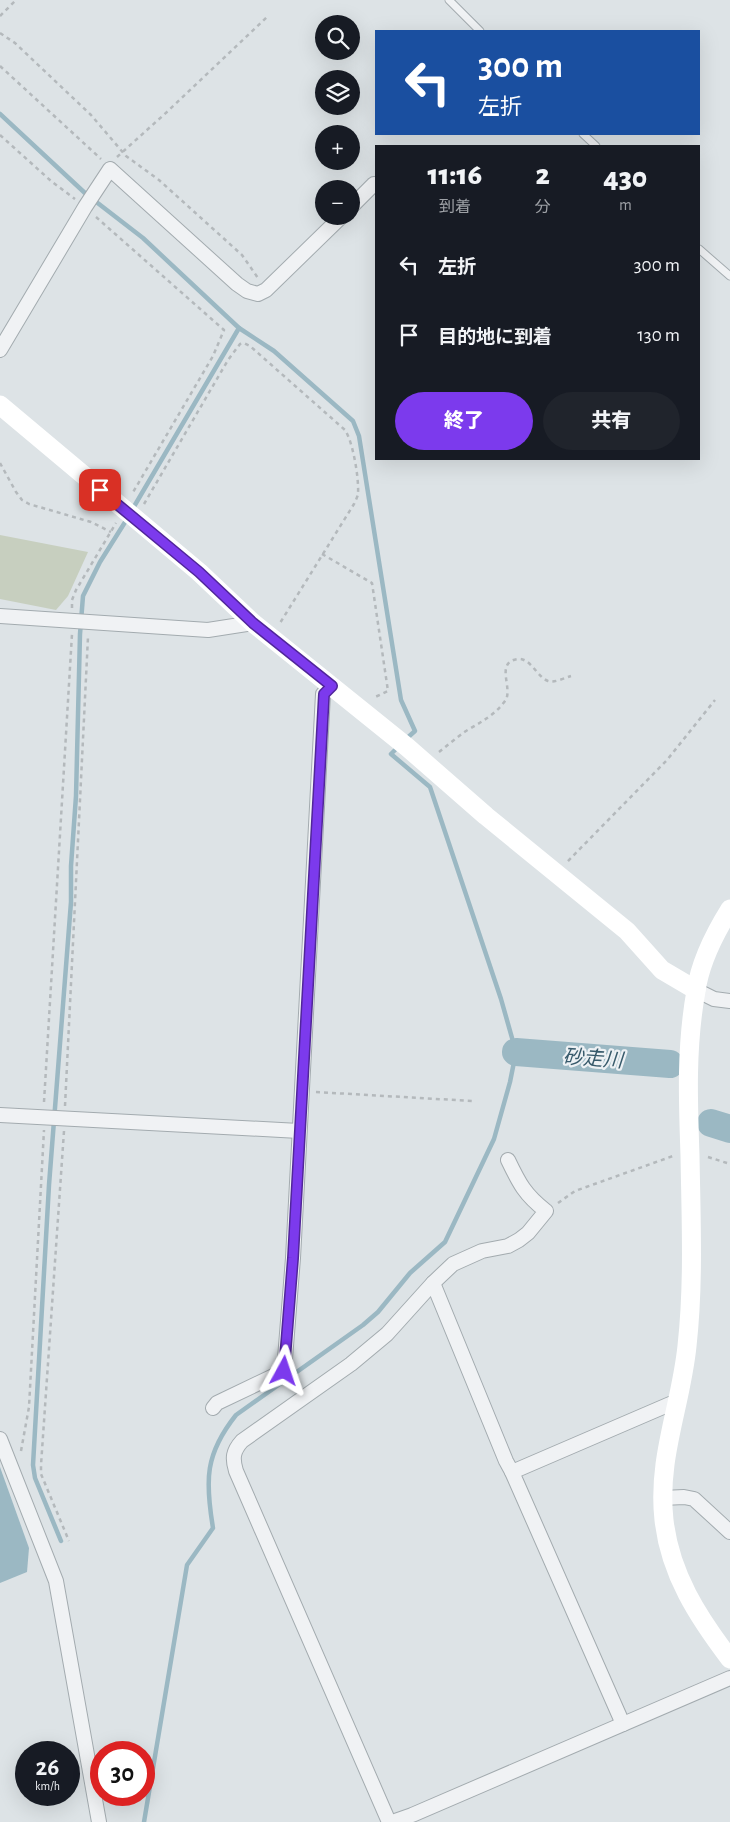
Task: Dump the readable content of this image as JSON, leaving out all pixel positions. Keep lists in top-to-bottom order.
{
  "water": ["砂走川"],
  "page": {
    "map_buttons": ["+", "−"],
    "turn": ["300 m", "左折"],
    "eta": [
      "11:16",
      "到着",
      "2",
      "分",
      "430",
      "m"
    ],
    "list": [
      {
        "name": "左折",
        "value": "300 m"
      },
      {
        "name": "目的地に到着",
        "value": "130 m"
      }
    ],
    "buttons": ["終了", "共有"],
    "speed": "26 km/h",
    "limit": "30"
  }
}
